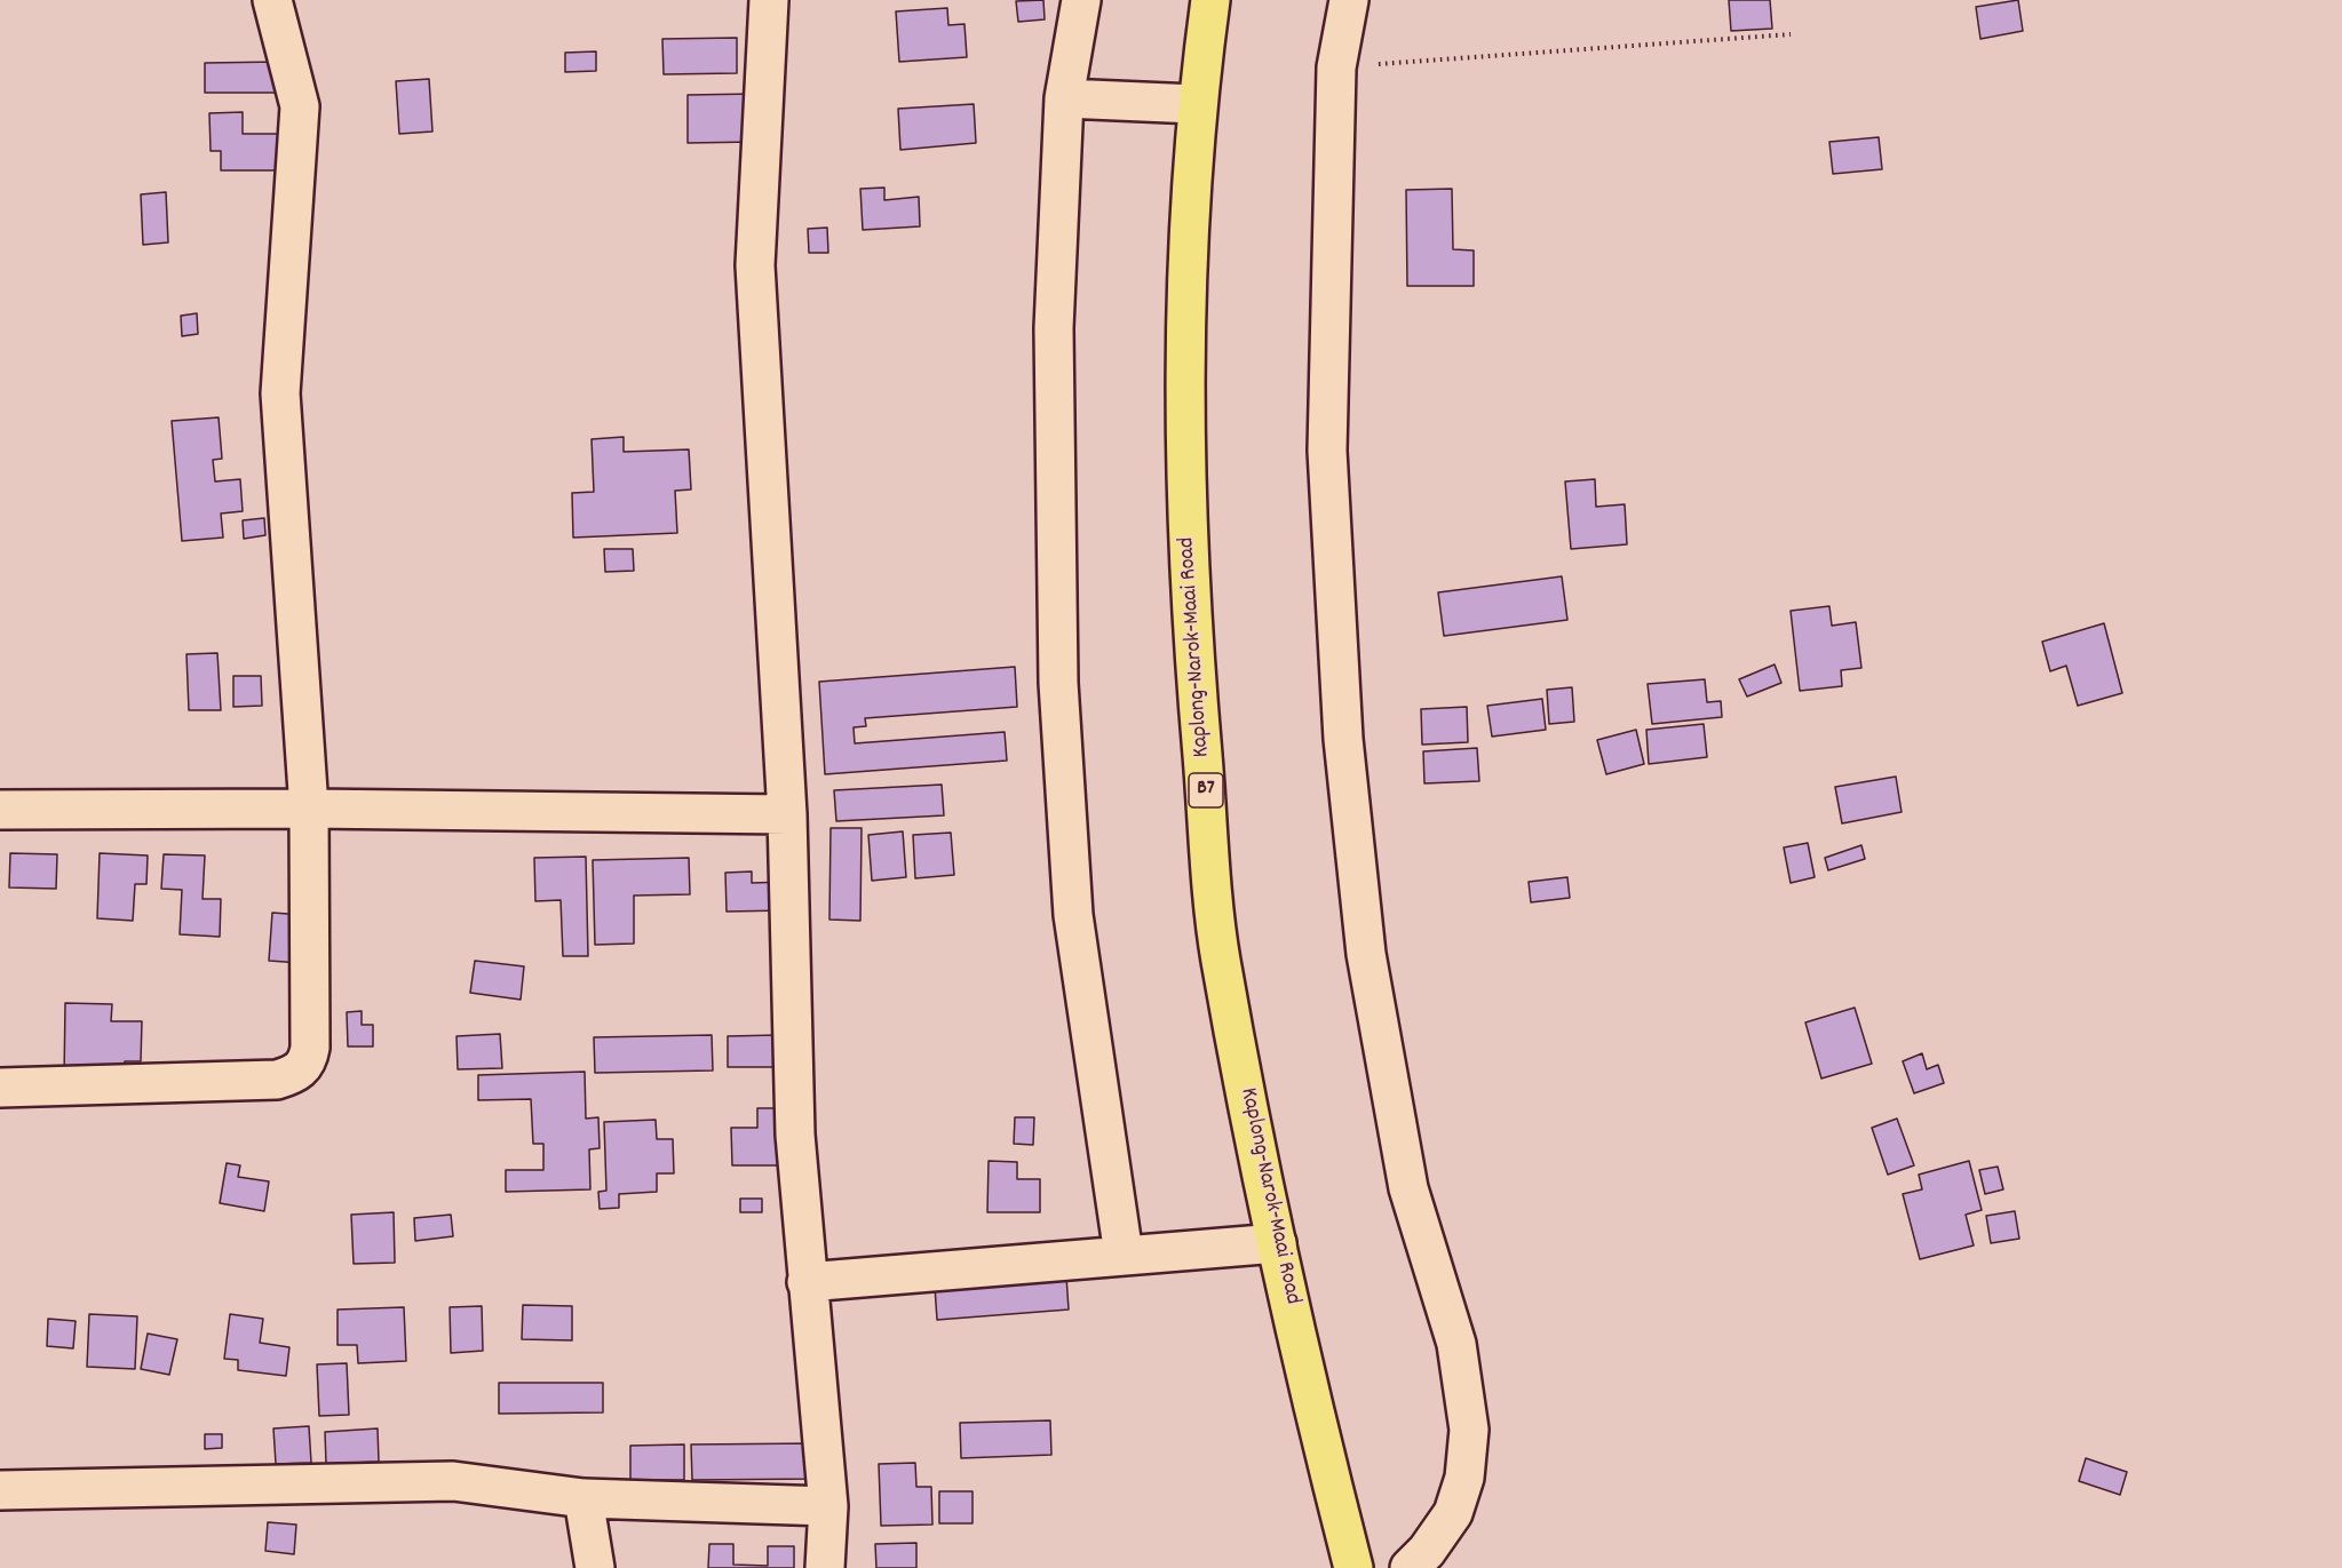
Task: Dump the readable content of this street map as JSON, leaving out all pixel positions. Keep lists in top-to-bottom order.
{
  "streets": {
    "highway": ["Kaplong-Narok-Maai Road", "B7"]
  }
}
